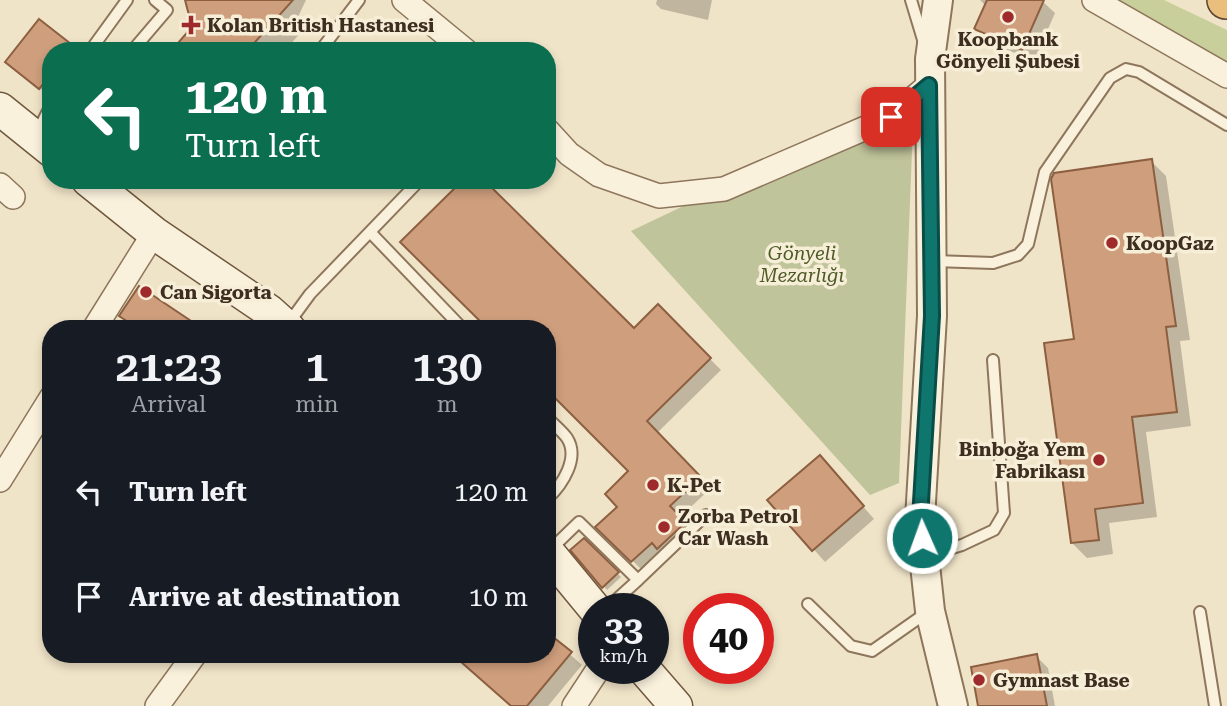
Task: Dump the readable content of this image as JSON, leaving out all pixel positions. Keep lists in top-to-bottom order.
{
  "parks": ["Gönyeli Mezarlığı"],
  "places": {
    "other": [
      "Koopbank Gönyeli Şubesi",
      "KoopGaz",
      "Can Sigorta",
      "Binboğa Yem Fabrikası",
      "K-Pet",
      "Zorba Petrol Car Wash",
      "Gymnast Base"
    ],
    "health": ["Kolan British Hastanesi"]
  },
  "page": {
    "turn": ["120 m", "Turn left"],
    "eta": [
      "21:23",
      "Arrival",
      "1",
      "min",
      "130",
      "m"
    ],
    "list": [
      {
        "name": "Turn left",
        "value": "120 m"
      },
      {
        "name": "Arrive at destination",
        "value": "10 m"
      }
    ],
    "speed": "33 km/h",
    "limit": "40"
  }
}
